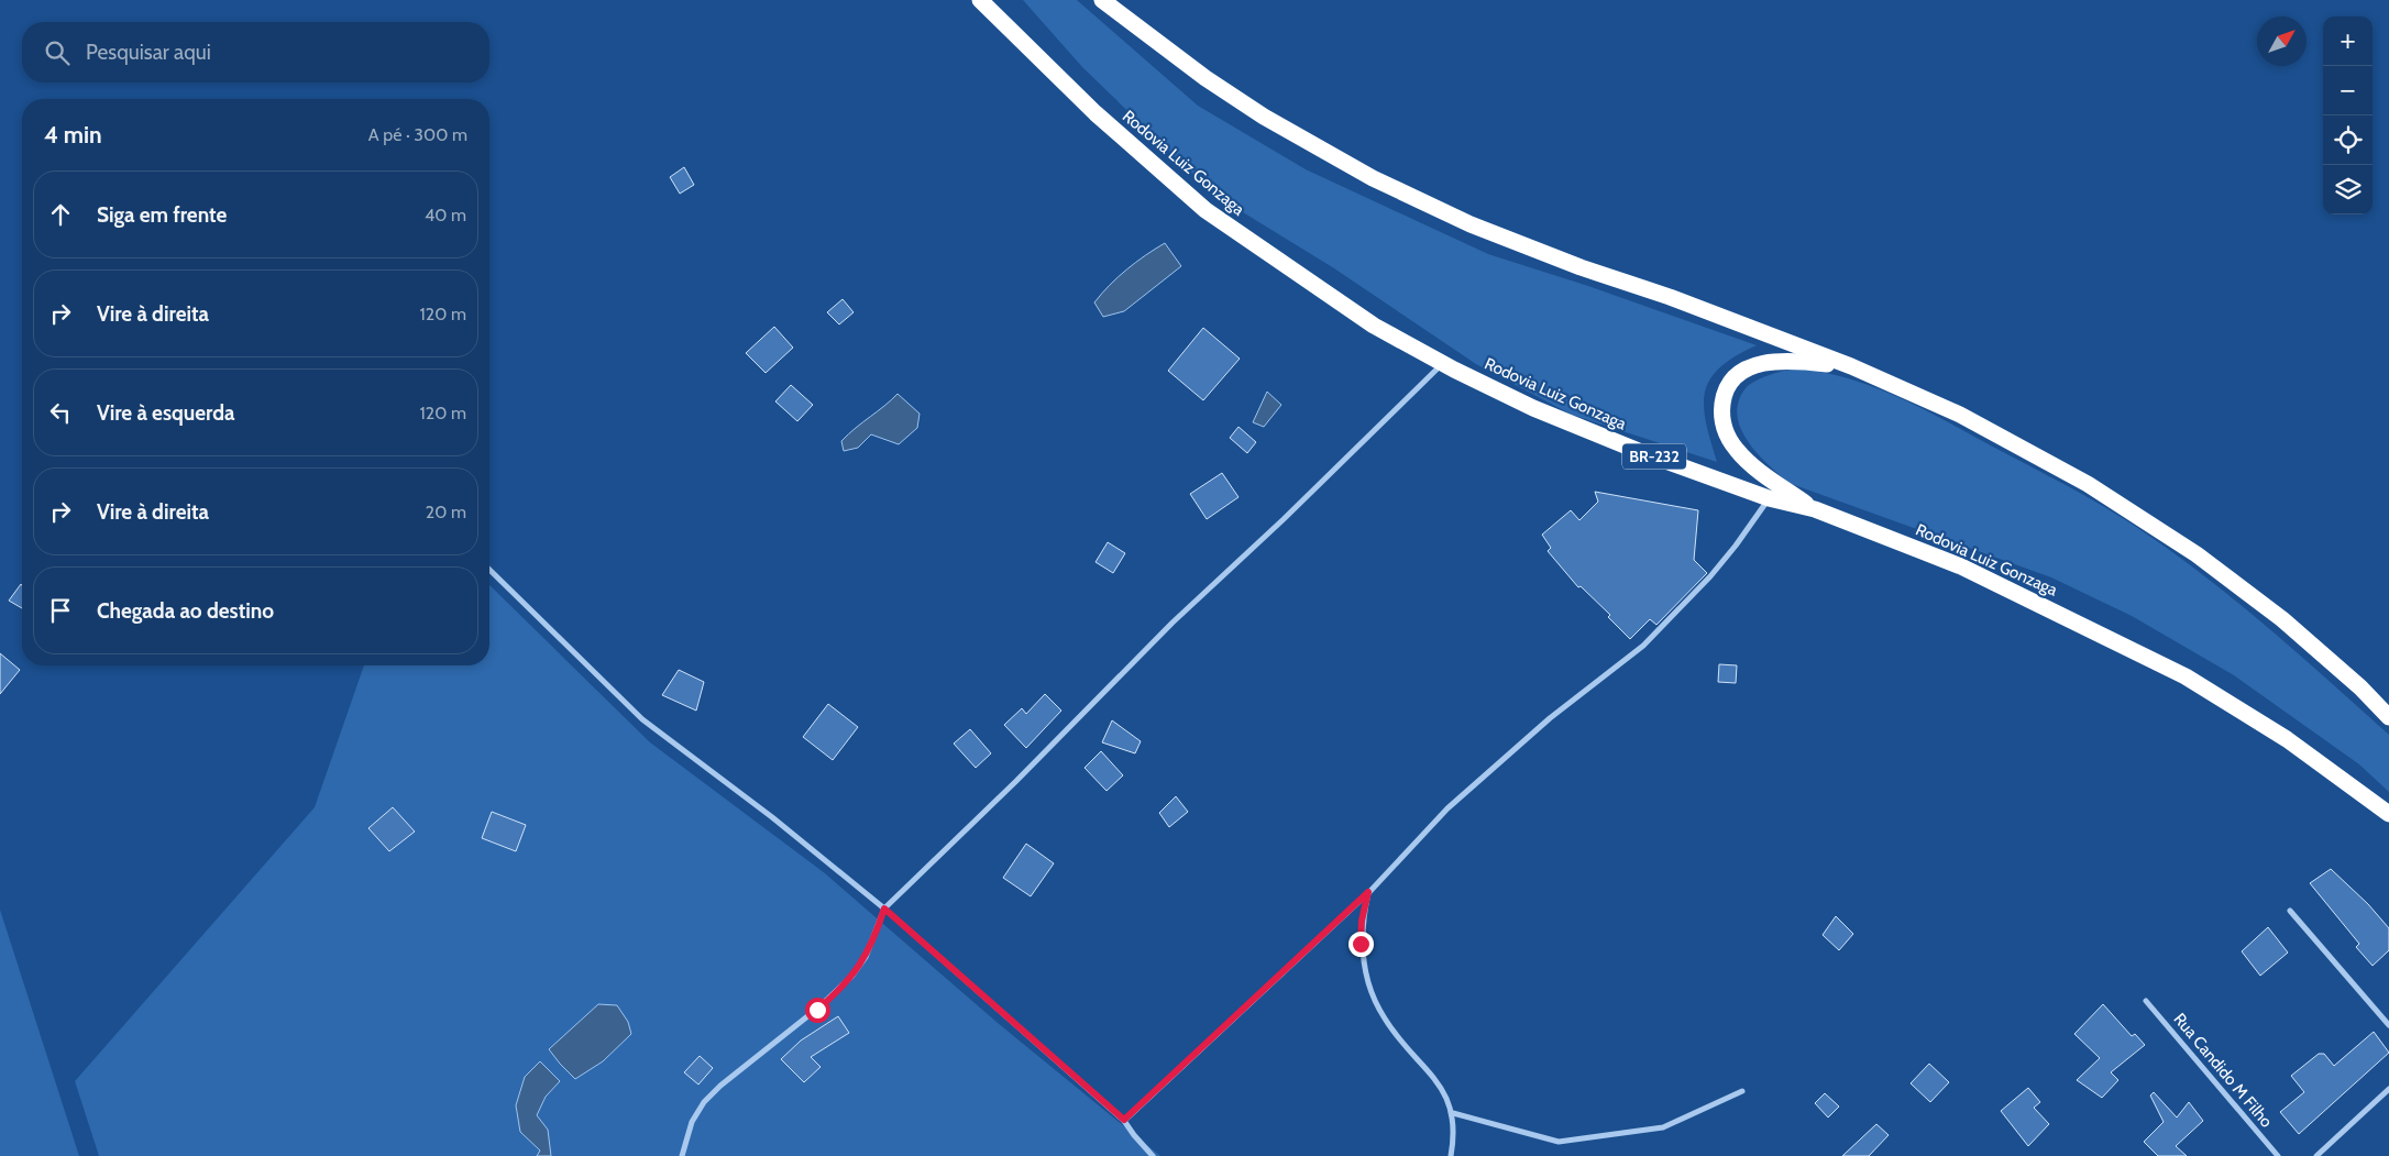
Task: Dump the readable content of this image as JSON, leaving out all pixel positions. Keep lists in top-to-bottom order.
{
  "streets": {
    "highway": ["Rodovia Luiz Gonzaga", "BR-232"],
    "street": ["Rua Candido M Filho"]
  },
  "north": "top right",
  "page": {
    "map_buttons": ["+", "−"],
    "search": "Pesquisar aqui",
    "heading": ["4 min", "A pé · 300 m"],
    "list": [
      ["Siga em frente", "40 m"],
      ["Vire à direita", "120 m"],
      ["Vire à esquerda", "120 m"],
      ["Vire à direita", "20 m"],
      "Chegada ao destino"
    ]
  }
}
